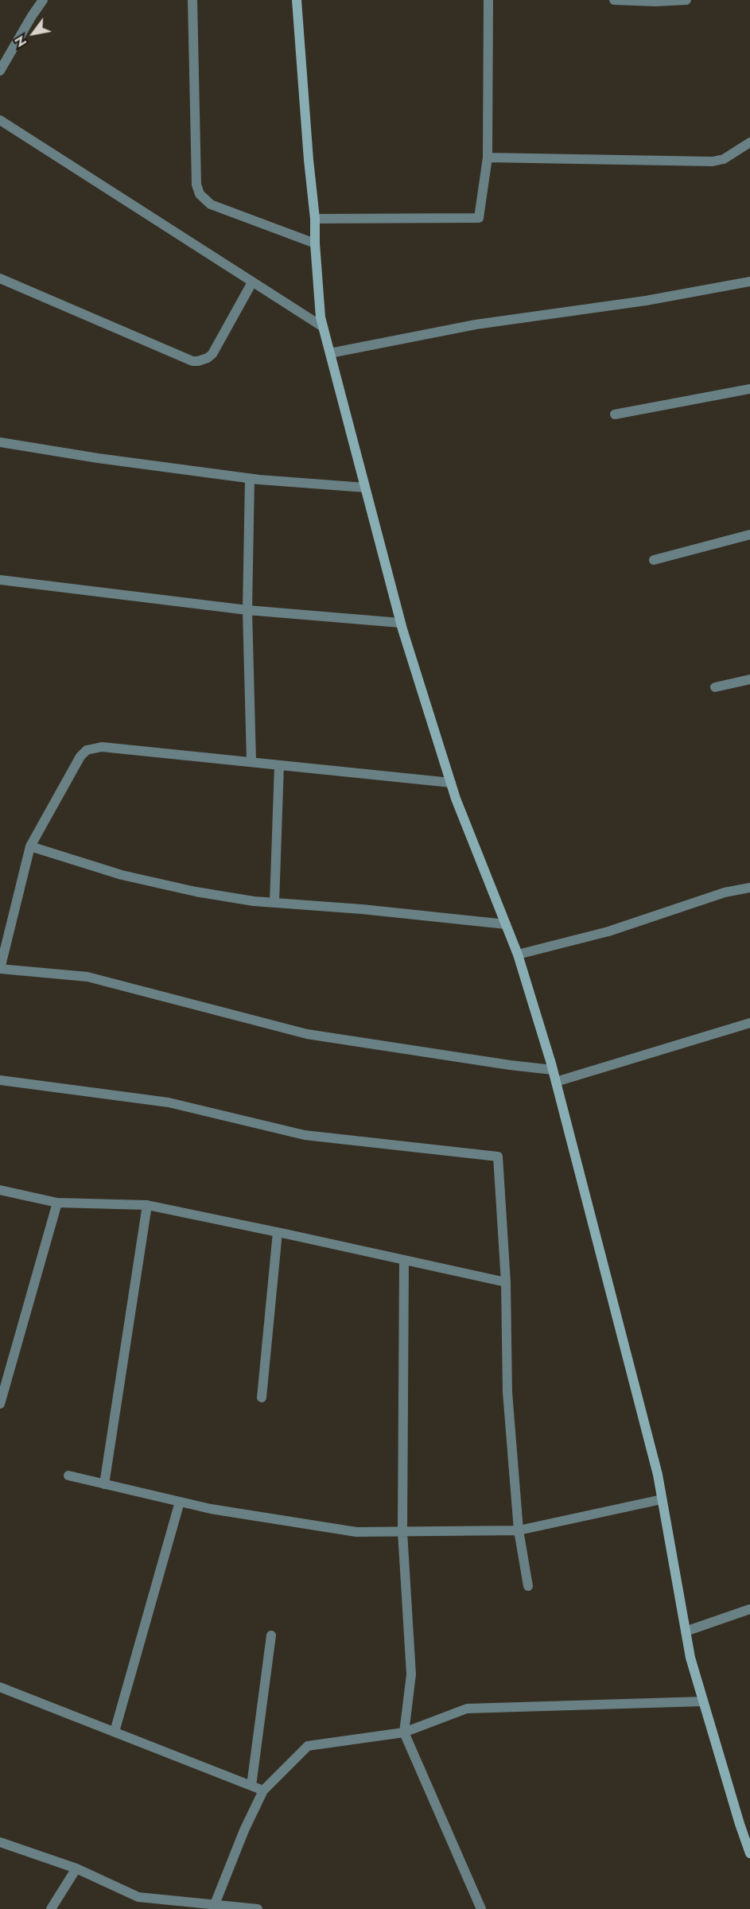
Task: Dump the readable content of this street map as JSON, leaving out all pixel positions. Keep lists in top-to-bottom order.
{
  "north": "bottom left"
}
